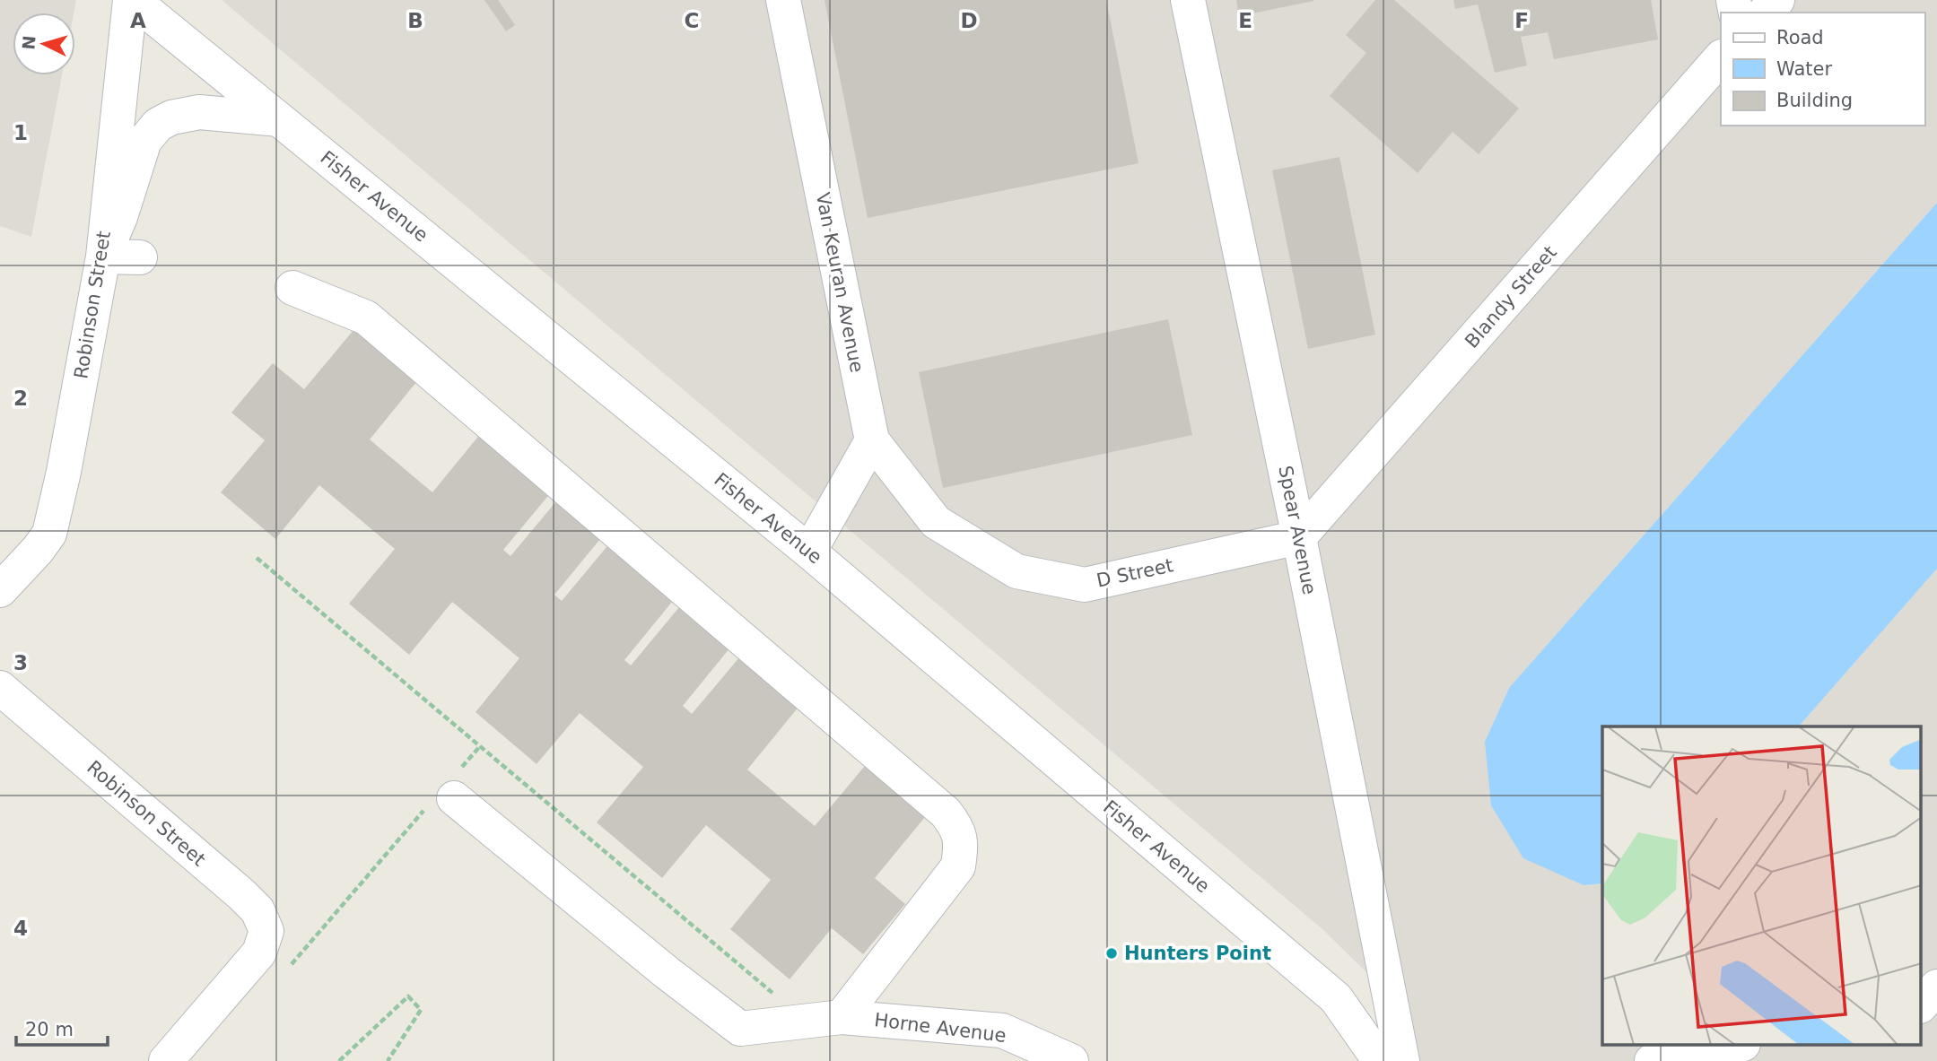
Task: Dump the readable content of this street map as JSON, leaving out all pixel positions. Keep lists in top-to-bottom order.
{
  "streets": {
    "street": [
      "Fisher Avenue",
      "Van Keuran Avenue",
      "Blandy Street",
      "Robinson Street",
      "Spear Avenue",
      "D Street",
      "Horne Avenue"
    ]
  },
  "crossings": [
    ["Fisher Avenue", "Robinson Street"],
    ["Van Keuran Avenue", "D Street"],
    ["Blandy Street", "Spear Avenue"],
    ["Blandy Street", "D Street"],
    ["Spear Avenue", "D Street"]
  ],
  "places": ["Hunters Point"],
  "legend": ["Road", "Water", "Building"],
  "scale_bar": "20 m",
  "north": "left",
  "grid": {
    "columns": [
      "A",
      "B",
      "C",
      "D",
      "E",
      "F"
    ],
    "rows": [
      "1",
      "2",
      "3",
      "4"
    ]
  }
}
